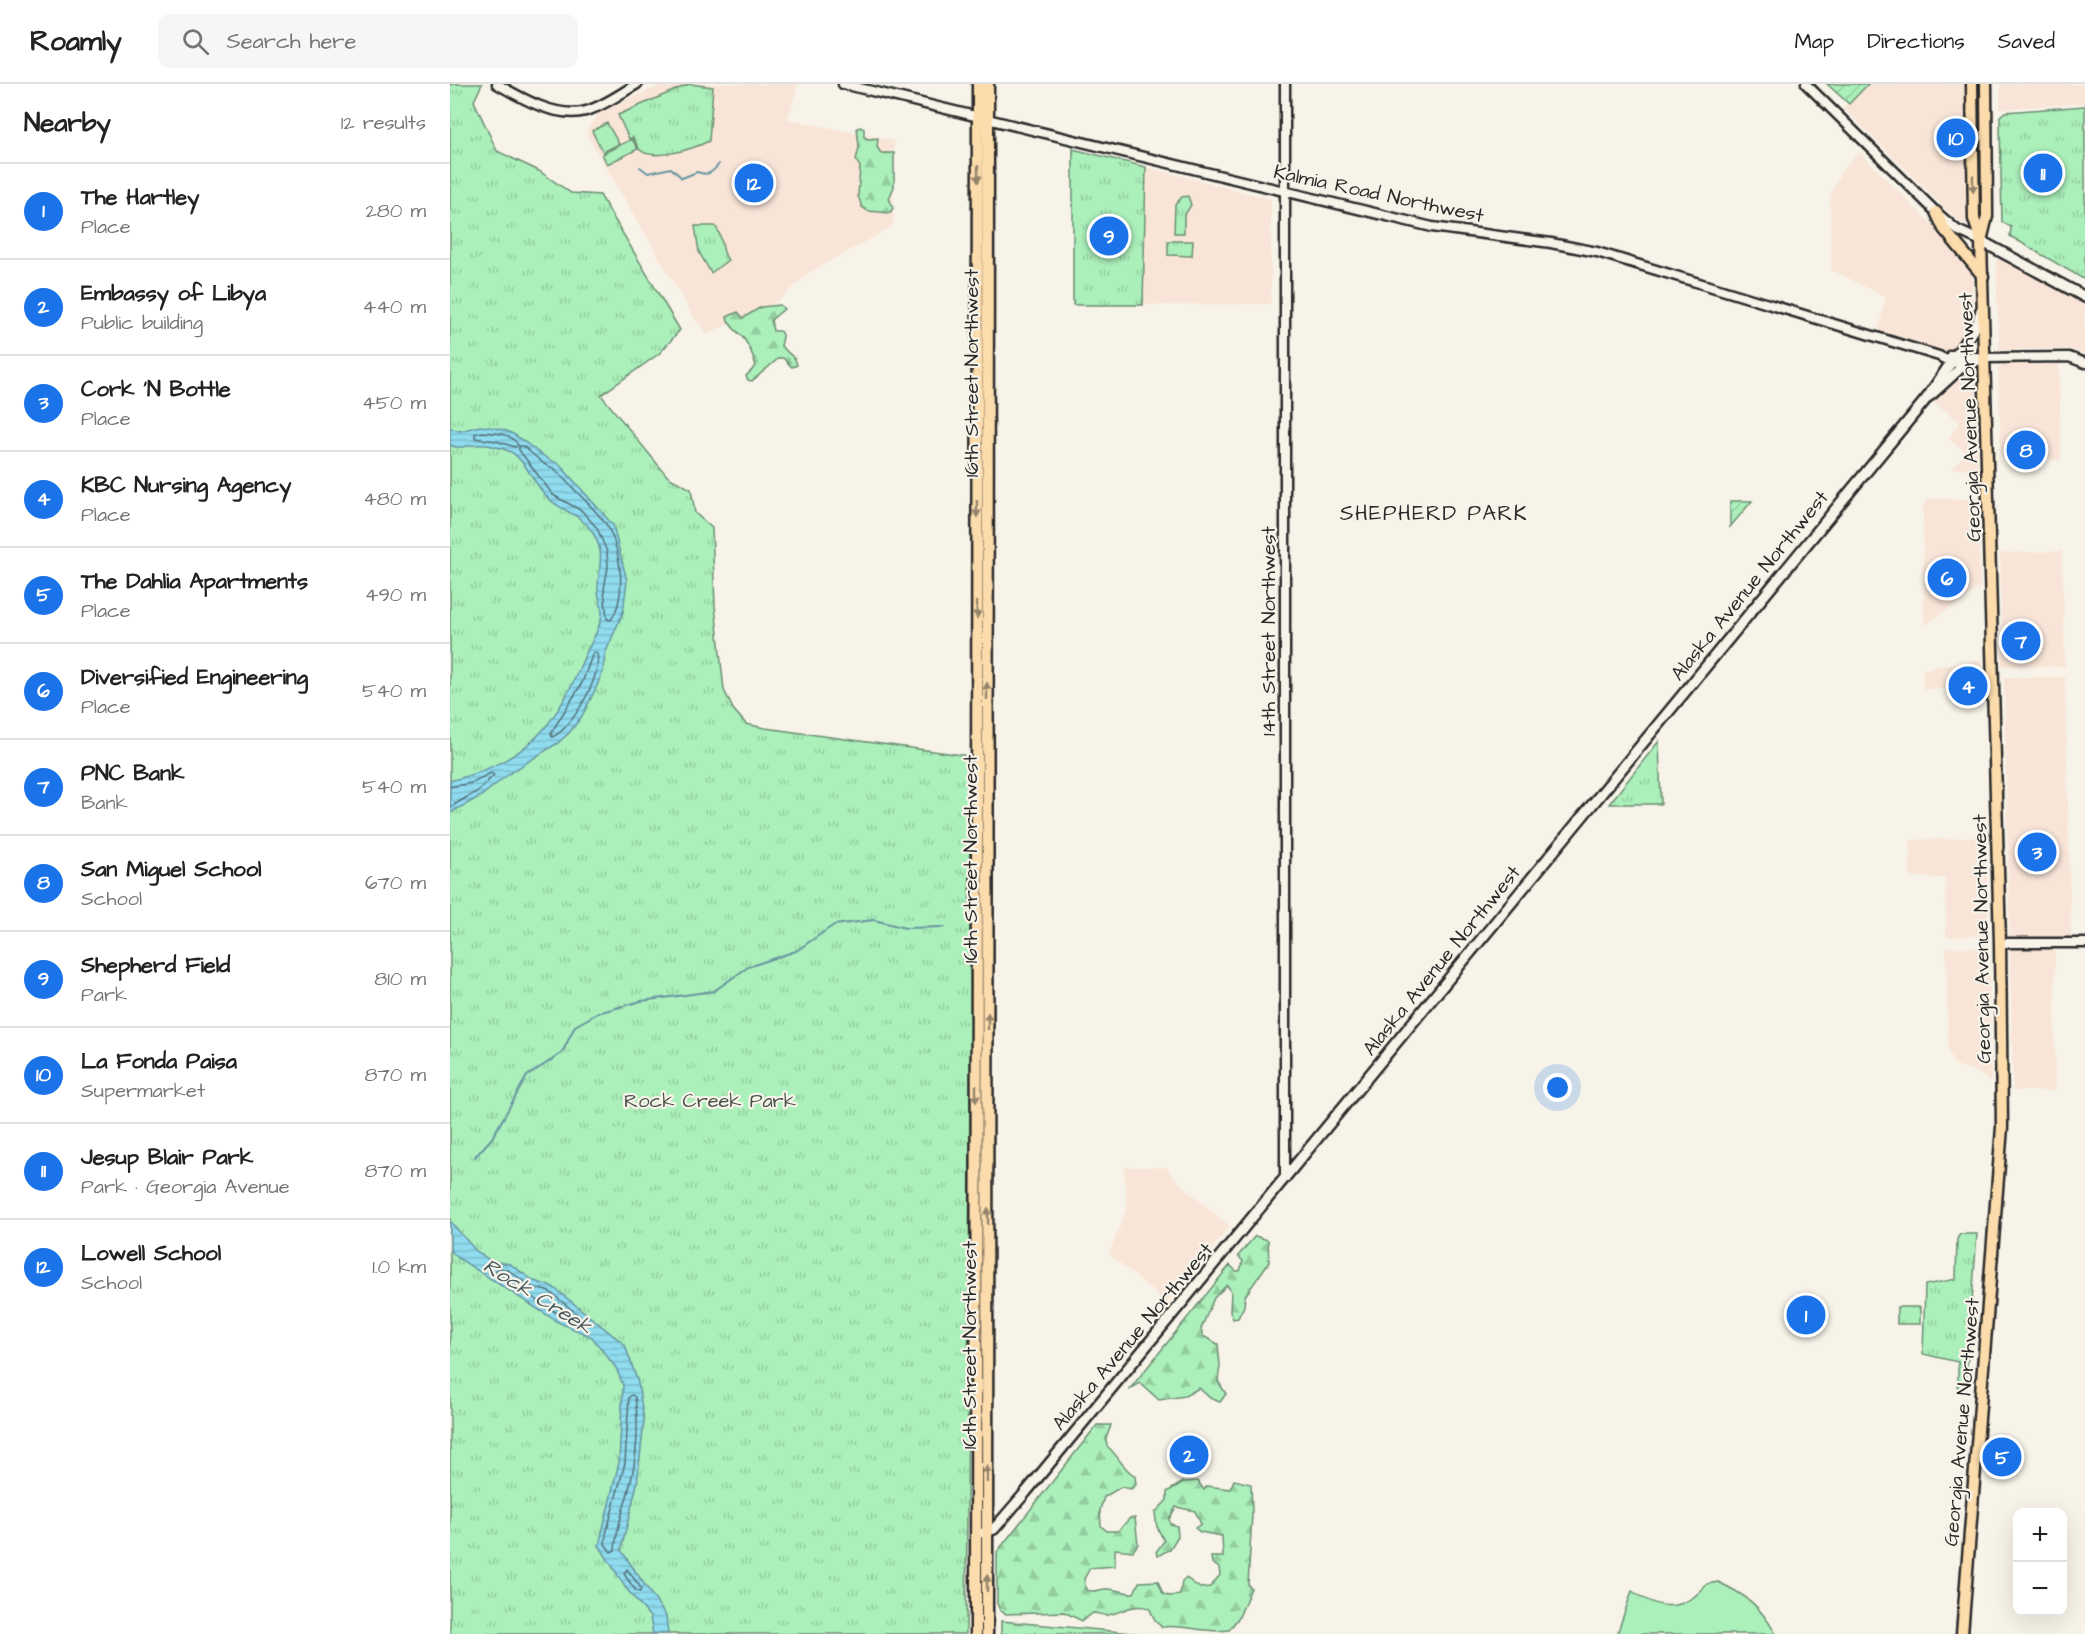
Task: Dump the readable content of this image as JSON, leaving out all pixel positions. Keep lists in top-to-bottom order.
{
  "streets": {
    "main road": [
      "Kalmia Road Northwest",
      "16th Street Northwest",
      "Georgia Avenue Northwest",
      "Alaska Avenue Northwest"
    ],
    "street": ["14th Street Northwest"]
  },
  "crossings": [
    ["Kalmia Road Northwest", "16th Street Northwest"],
    ["Kalmia Road Northwest", "Georgia Avenue Northwest"],
    ["Kalmia Road Northwest", "Alaska Avenue Northwest"],
    ["Kalmia Road Northwest", "14th Street Northwest"],
    ["16th Street Northwest", "Alaska Avenue Northwest"],
    ["Georgia Avenue Northwest", "Alaska Avenue Northwest"],
    ["Alaska Avenue Northwest", "14th Street Northwest"]
  ],
  "districts": ["SHEPHERD PARK"],
  "water": ["Rock Creek"],
  "parks": ["Rock Creek Park"],
  "page": {
    "header": "Roamly",
    "search": "Search here",
    "nav": ["Map", "Directions", "Saved"],
    "heading": ["Nearby", "12 results"],
    "pins": [
      "10",
      "11",
      "12",
      "9",
      "8",
      "6",
      "7",
      "4",
      "3",
      "1",
      "2",
      "5"
    ],
    "list": [
      {
        "mark": "1",
        "name": "The Hartley",
        "note": "Place",
        "value": "280 m"
      },
      {
        "mark": "2",
        "name": "Embassy of Libya",
        "note": "Public building",
        "value": "440 m"
      },
      {
        "mark": "3",
        "name": "Cork 'N Bottle",
        "note": "Place",
        "value": "450 m"
      },
      {
        "mark": "4",
        "name": "KBC Nursing Agency",
        "note": "Place",
        "value": "480 m"
      },
      {
        "mark": "5",
        "name": "The Dahlia Apartments",
        "note": "Place",
        "value": "490 m"
      },
      {
        "mark": "6",
        "name": "Diversified Engineering",
        "note": "Place",
        "value": "540 m"
      },
      {
        "mark": "7",
        "name": "PNC Bank",
        "note": "Bank",
        "value": "540 m"
      },
      {
        "mark": "8",
        "name": "San Miguel School",
        "note": "School",
        "value": "670 m"
      },
      {
        "mark": "9",
        "name": "Shepherd Field",
        "note": "Park",
        "value": "810 m"
      },
      {
        "mark": "10",
        "name": "La Fonda Paisa",
        "note": "Supermarket",
        "value": "870 m"
      },
      {
        "mark": "11",
        "name": "Jesup Blair Park",
        "note": "Park · Georgia Avenue",
        "value": "870 m"
      },
      {
        "mark": "12",
        "name": "Lowell School",
        "note": "School",
        "value": "1.0 km"
      }
    ],
    "map_buttons": ["+", "−"]
  }
}
